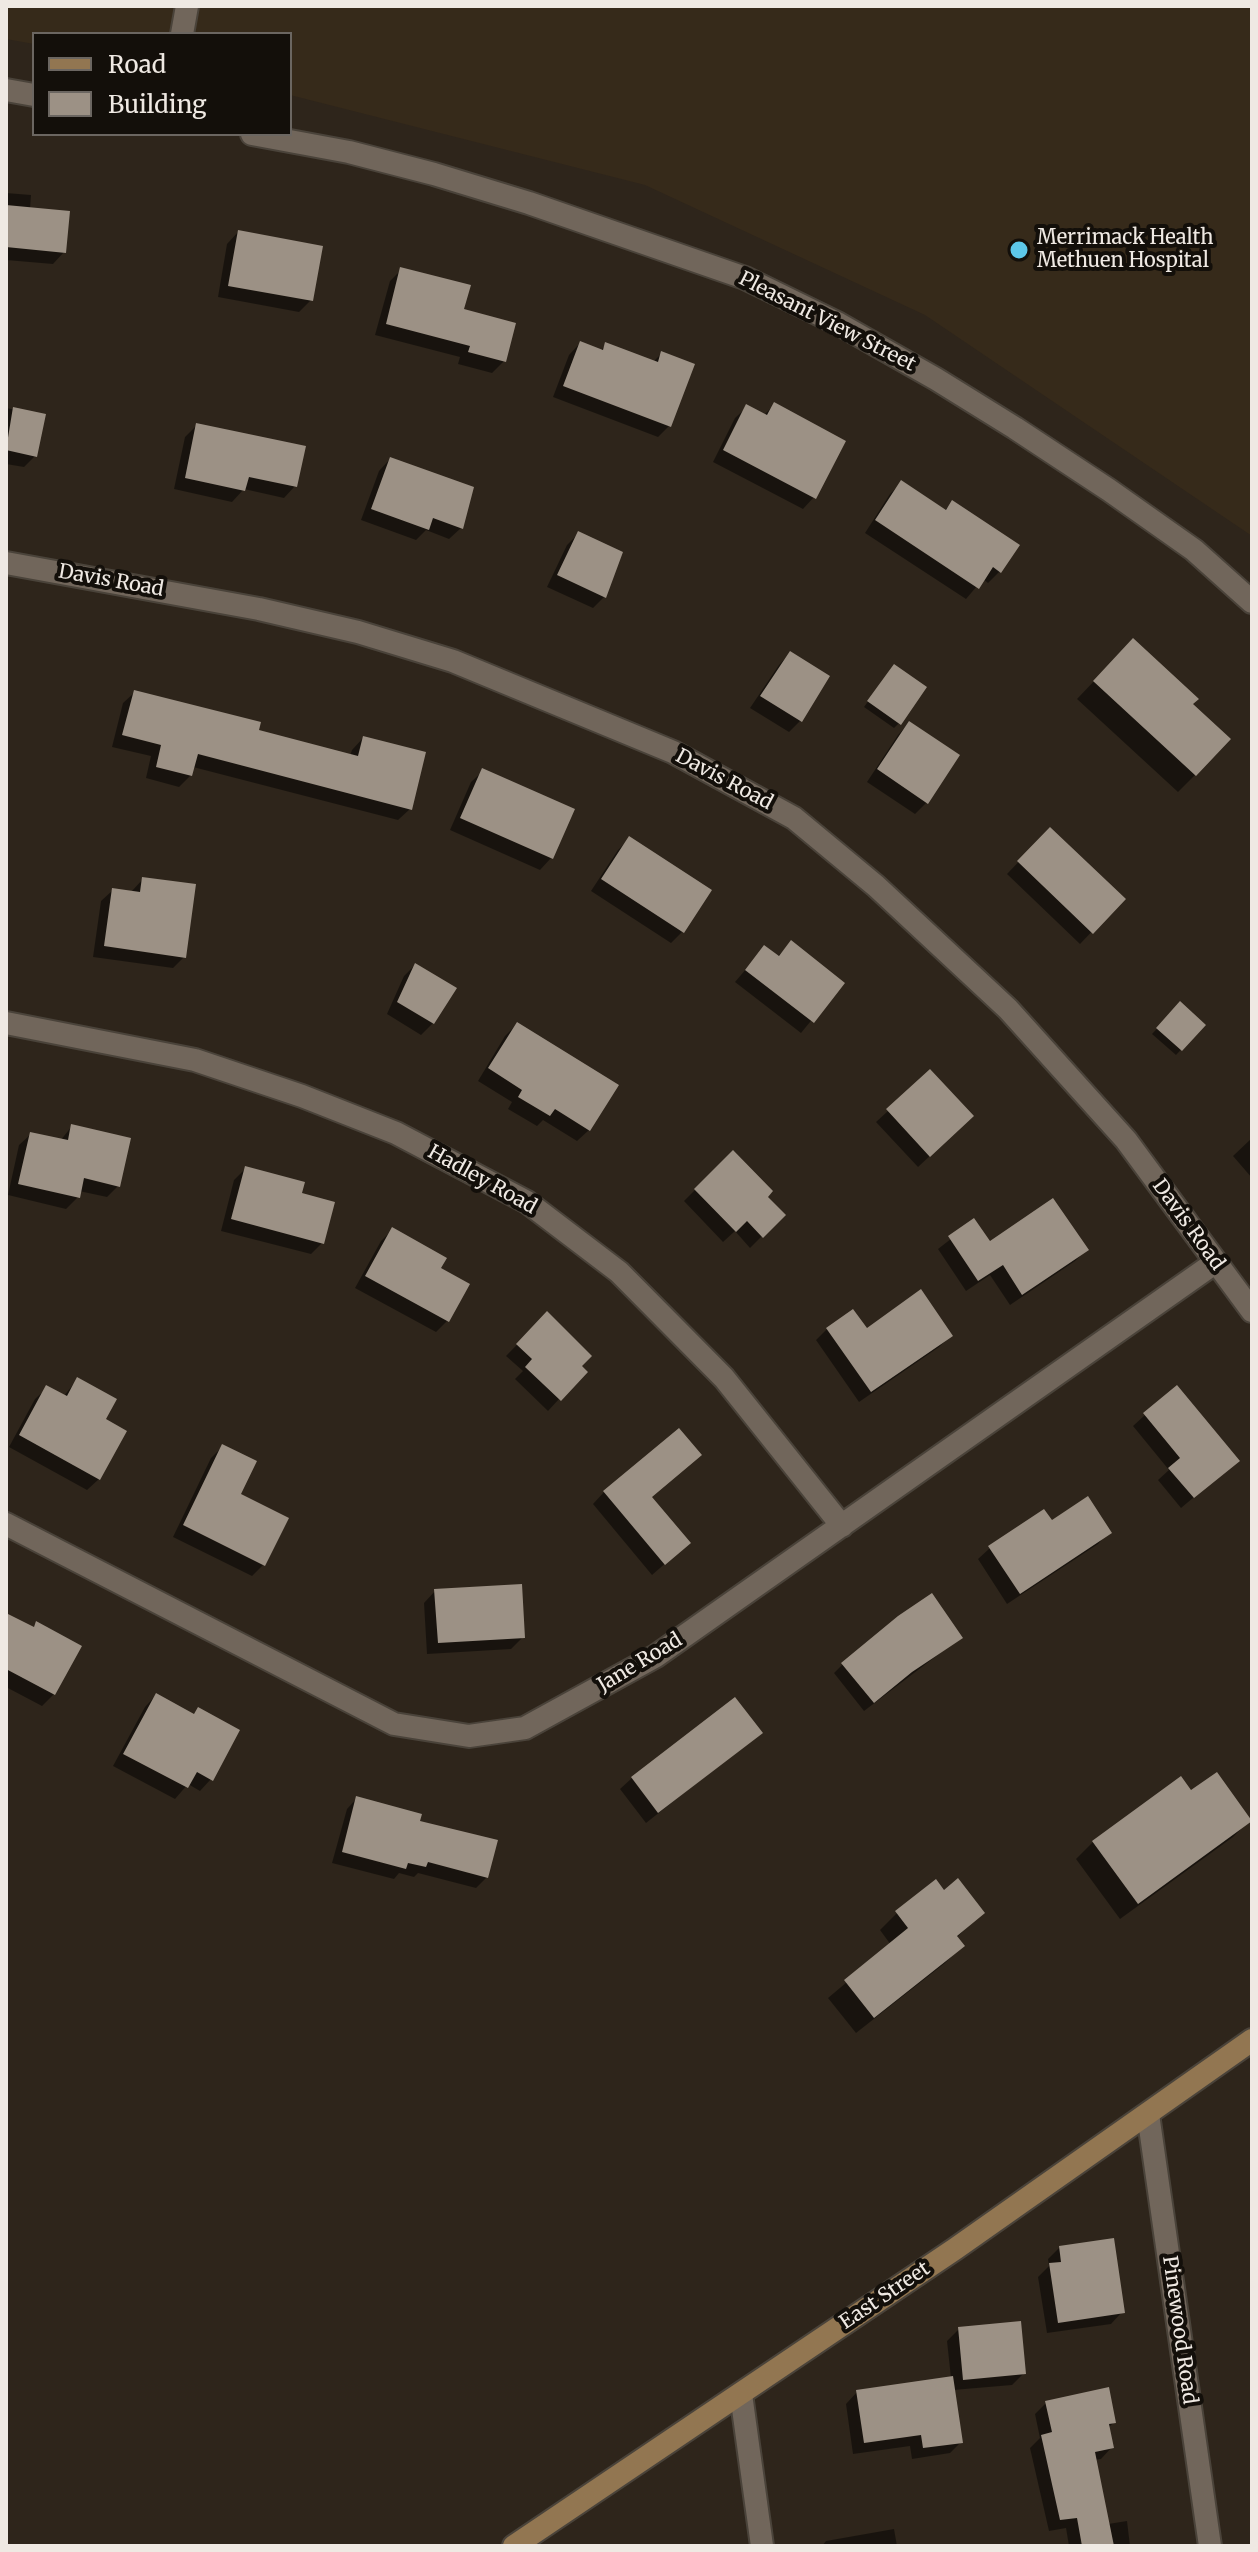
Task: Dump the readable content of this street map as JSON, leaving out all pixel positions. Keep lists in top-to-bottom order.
{
  "streets": {
    "main road": ["East Street"],
    "street": [
      "Pleasant View Street",
      "Davis Road",
      "Hadley Road",
      "Jane Road",
      "Pinewood Road"
    ]
  },
  "crossings": [
    ["Davis Road", "Jane Road"],
    ["Hadley Road", "Jane Road"],
    ["East Street", "Pinewood Road"]
  ],
  "places": ["Merrimack Health Methuen Hospital"],
  "legend": ["Road", "Building"]
}
